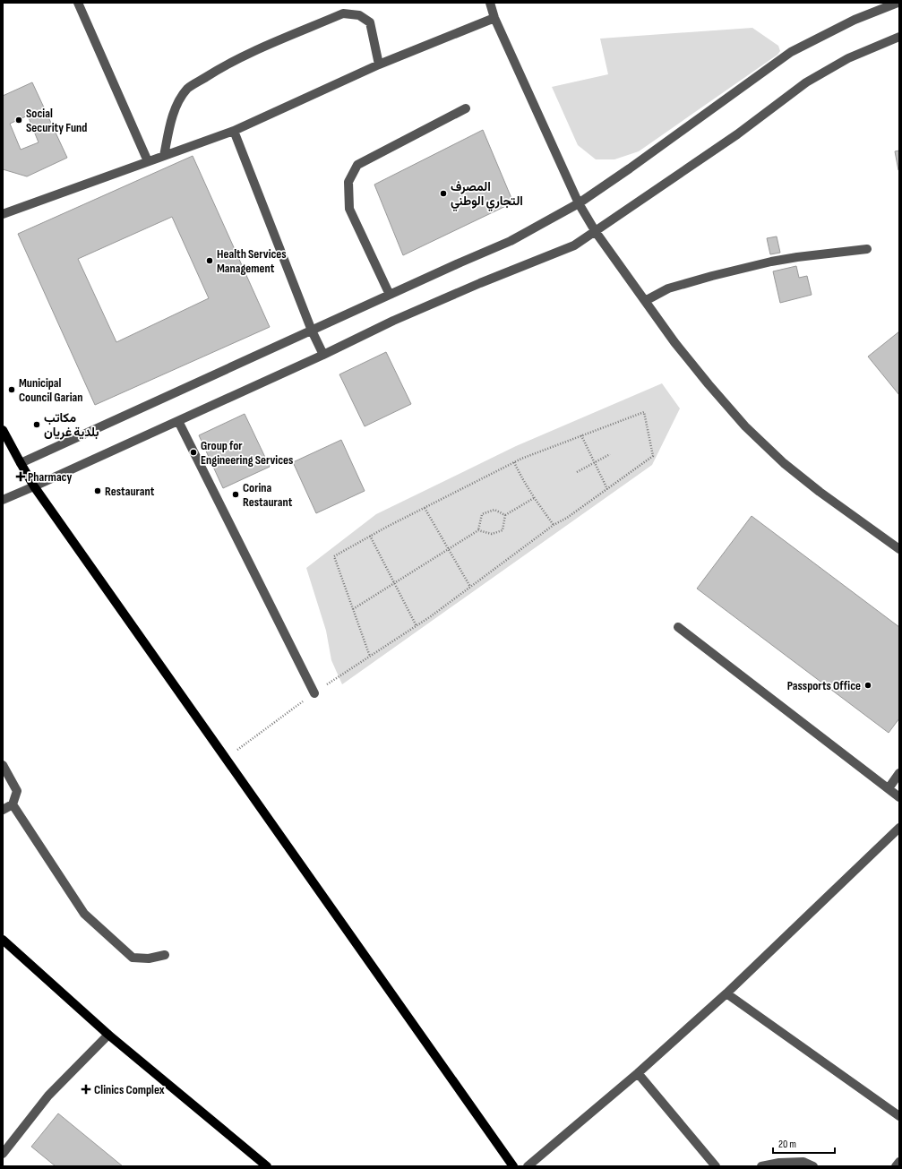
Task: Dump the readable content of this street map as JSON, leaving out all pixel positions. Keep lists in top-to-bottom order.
{
  "places": {
    "other": [
      "Social Security Fund",
      "المصرف التجاري الوطني",
      "Health Services Management",
      "Municipal Council Garian",
      "مكاتب بلدية غريان",
      "Group for Engineering Services",
      "Restaurant",
      "Corina Restaurant",
      "Passports Office"
    ],
    "health": ["Pharmacy", "Clinics Complex"]
  },
  "scale_bar": "20 m"
}
